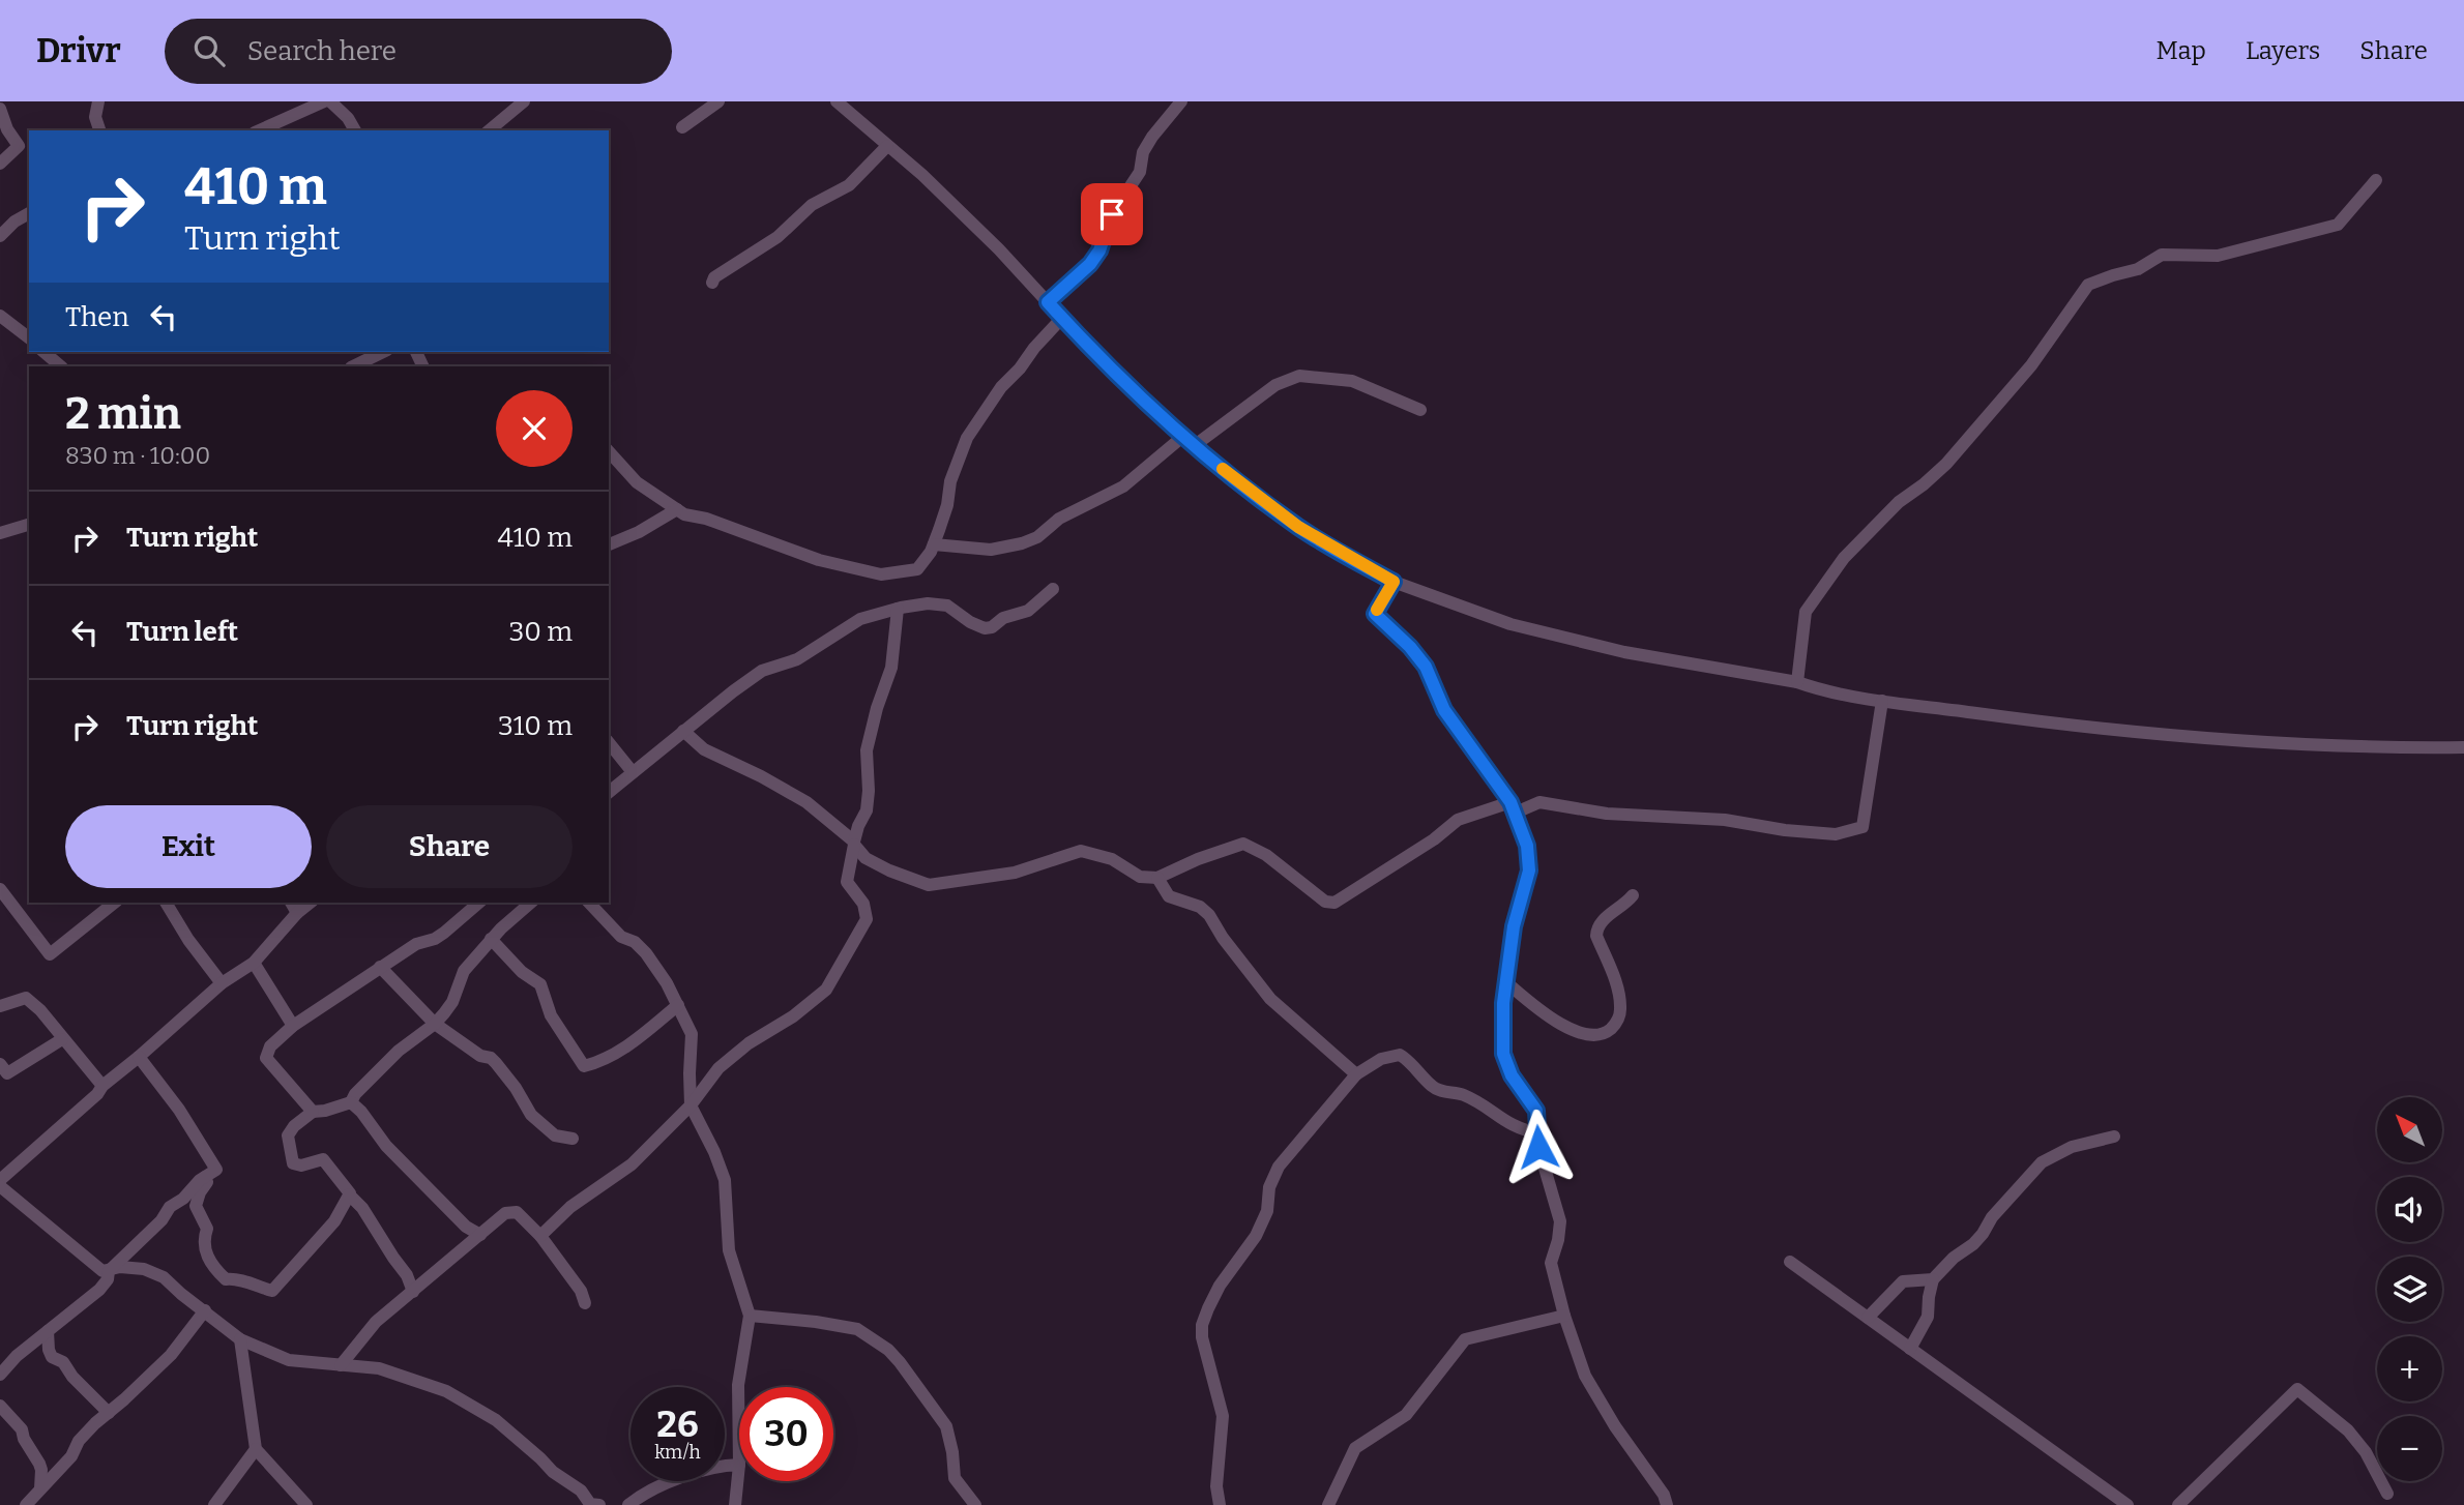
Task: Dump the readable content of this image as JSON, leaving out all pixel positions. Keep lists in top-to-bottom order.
{
  "north": "top left",
  "page": {
    "header": "Drivr",
    "search": "Search here",
    "nav": ["Map", "Layers", "Share"],
    "turn": ["410 m", "Turn right"],
    "then": "Then",
    "heading": ["2 min", "830 m · 10:00"],
    "list": [
      {
        "name": "Turn right",
        "value": "410 m"
      },
      {
        "name": "Turn left",
        "value": "30 m"
      },
      {
        "name": "Turn right",
        "value": "310 m"
      }
    ],
    "buttons": ["Exit", "Share"],
    "map_buttons": ["+", "−"],
    "speed": "26 km/h",
    "limit": "30"
  }
}
